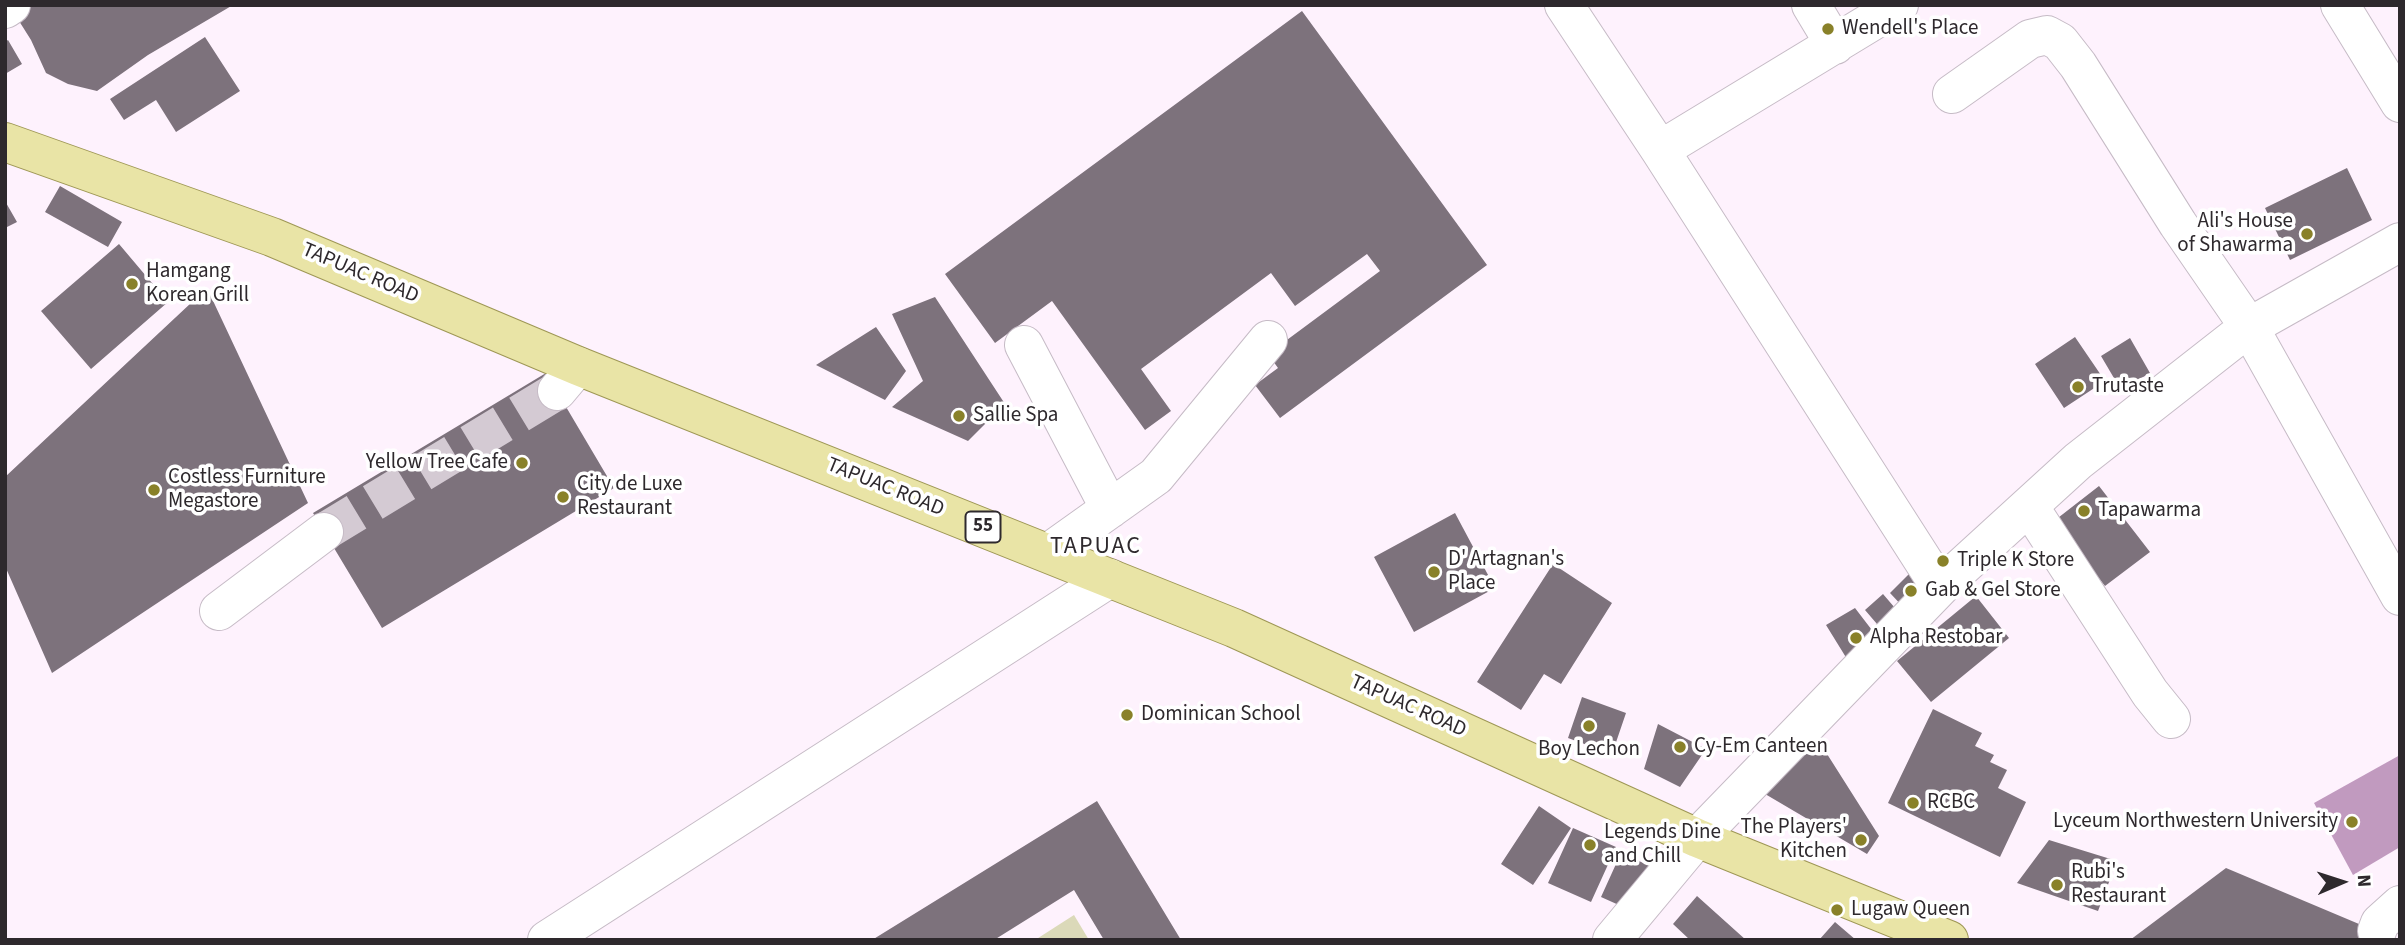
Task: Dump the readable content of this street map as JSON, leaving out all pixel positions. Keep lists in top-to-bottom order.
{
  "streets": {
    "main road": ["TAPUAC ROAD", "55"]
  },
  "districts": ["TAPUAC"],
  "places": [
    "Wendell's Place",
    "Ali's House of Shawarma",
    "Hamgang Korean Grill",
    "Trutaste",
    "Sallie Spa",
    "Yellow Tree Cafe",
    "Costless Furniture Megastore",
    "City de Luxe Restaurant",
    "Tapawarma",
    "Triple K Store",
    "D' Artagnan's Place",
    "Gab & Gel Store",
    "Alpha Restobar",
    "Dominican School",
    "Boy Lechon",
    "Cy-Em Canteen",
    "RCBC",
    "Lyceum Northwestern University",
    "The Players' Kitchen",
    "Legends Dine and Chill",
    "Rubi's Restaurant",
    "Lugaw Queen"
  ],
  "north": "right"
}
